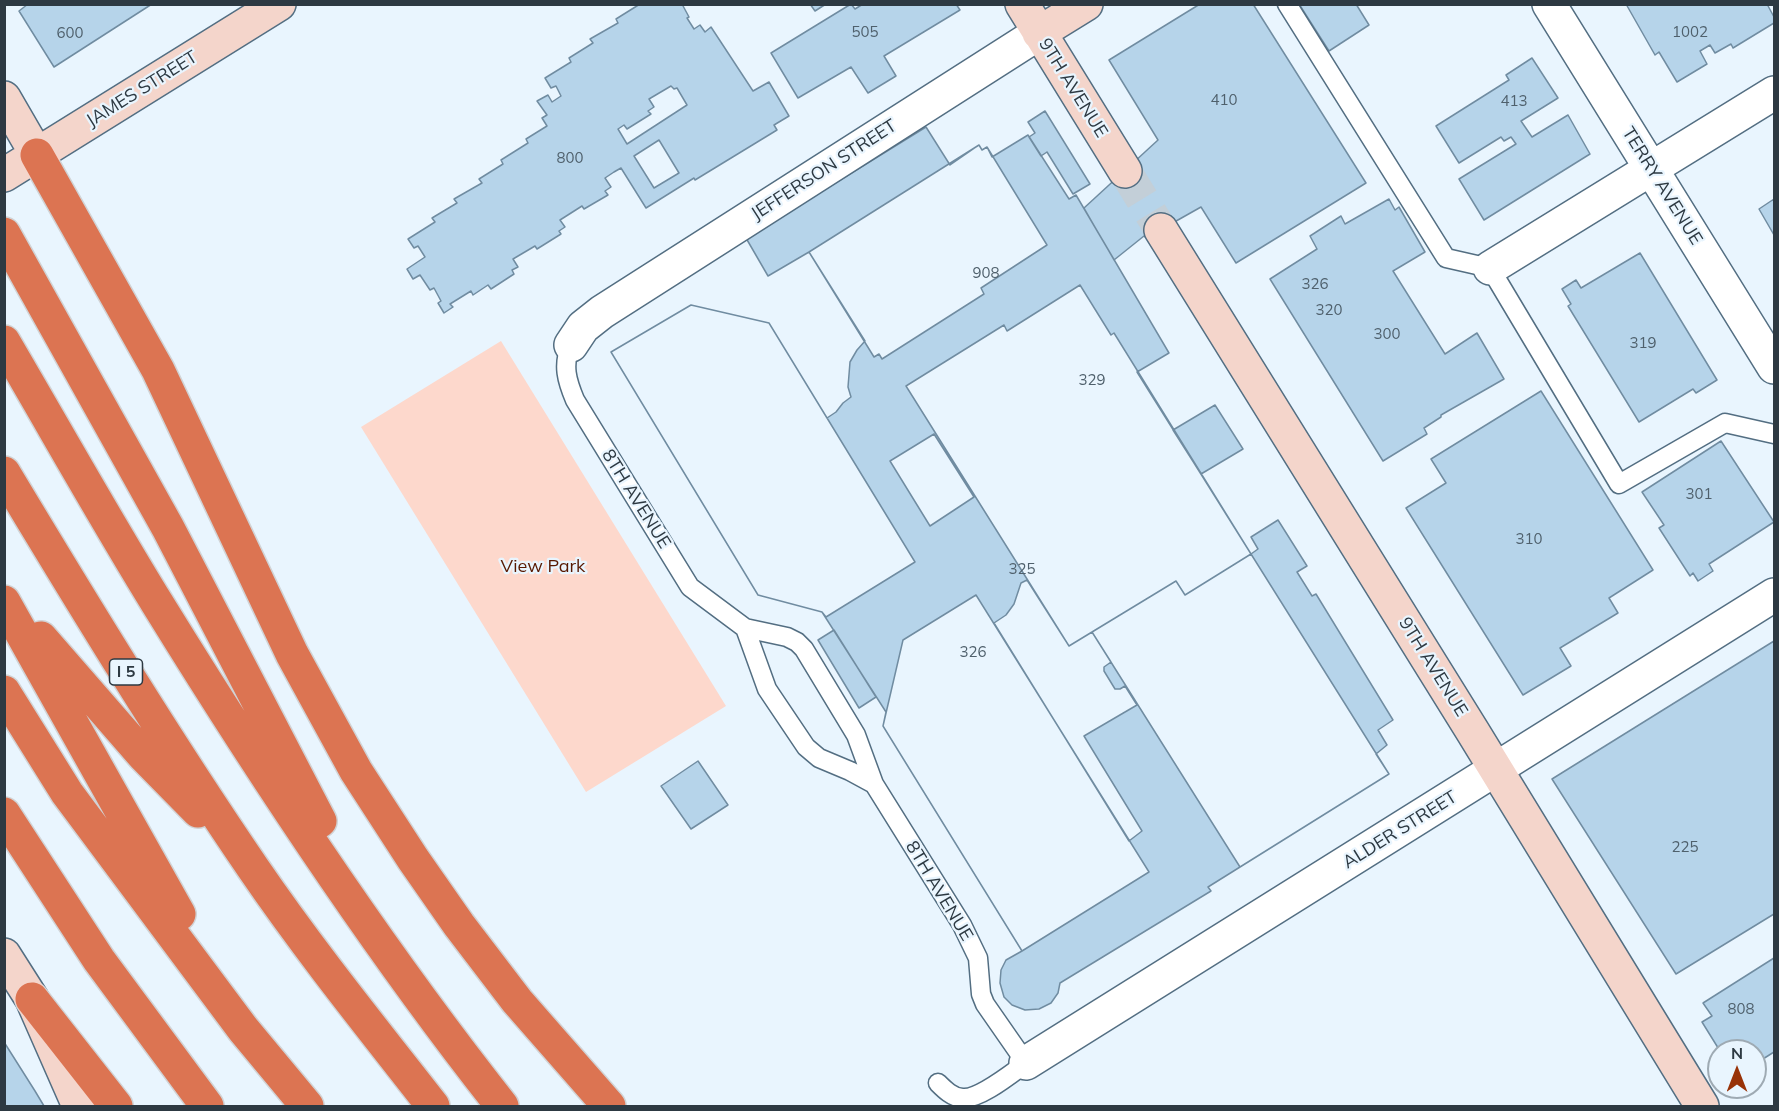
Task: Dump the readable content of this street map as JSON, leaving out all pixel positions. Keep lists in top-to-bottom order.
{
  "streets": {
    "highway": ["I 5"],
    "street": [
      "9TH AVENUE",
      "JAMES STREET",
      "JEFFERSON STREET",
      "TERRY AVENUE",
      "ALDER STREET"
    ],
    "lane": ["8TH AVENUE"]
  },
  "crossings": [
    ["9TH AVENUE", "JEFFERSON STREET"],
    ["9TH AVENUE", "ALDER STREET"],
    ["JEFFERSON STREET", "8TH AVENUE"],
    ["8TH AVENUE", "ALDER STREET"]
  ],
  "parks": ["View Park"],
  "house_numbers": [
    "505",
    "1002",
    "600",
    "410",
    "413",
    "800",
    "908",
    "326",
    "320",
    "300",
    "319",
    "329",
    "301",
    "310",
    "325",
    "326",
    "225",
    "808"
  ],
  "north": "top"
}
